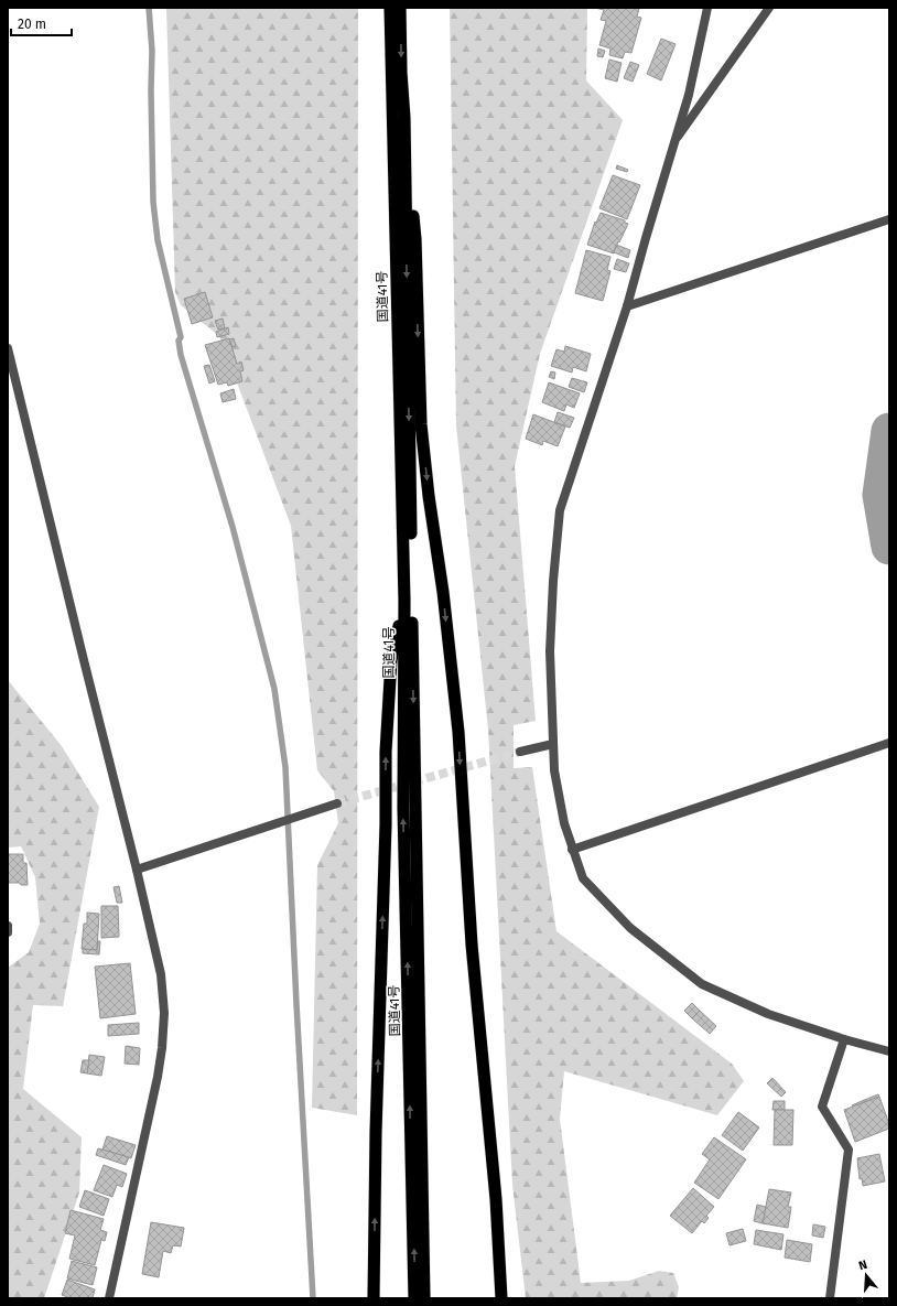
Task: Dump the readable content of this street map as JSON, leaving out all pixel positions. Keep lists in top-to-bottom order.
{
  "streets": {
    "highway": ["国道41号"]
  },
  "scale_bar": "20 m",
  "north": "top"
}
